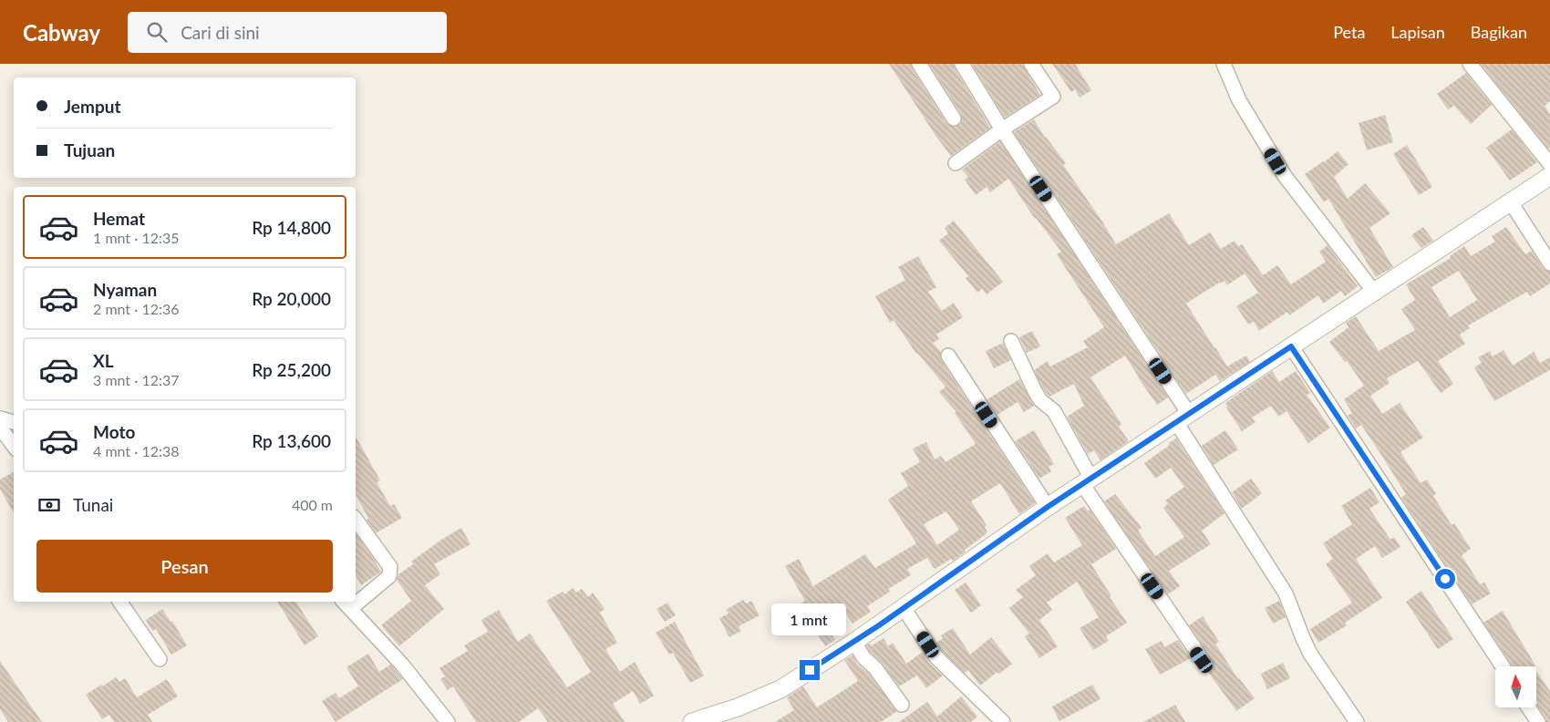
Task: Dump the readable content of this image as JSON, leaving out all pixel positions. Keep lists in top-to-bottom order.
{
  "north": "top",
  "page": {
    "header": "Cabway",
    "search": "Cari di sini",
    "nav": ["Peta", "Lapisan", "Bagikan"],
    "banner": ["Jemput", "Tujuan"],
    "list": [
      {
        "name": "Hemat",
        "note": "1 mnt · 12:35",
        "value": "Rp 14,800"
      },
      {
        "name": "Nyaman",
        "note": "2 mnt · 12:36",
        "value": "Rp 20,000"
      },
      {
        "name": "XL",
        "note": "3 mnt · 12:37",
        "value": "Rp 25,200"
      },
      {
        "name": "Moto",
        "note": "4 mnt · 12:38",
        "value": "Rp 13,600"
      }
    ],
    "pay": ["Tunai", "400 m"],
    "buttons": "Pesan",
    "bubble": "1 mnt"
  }
}
